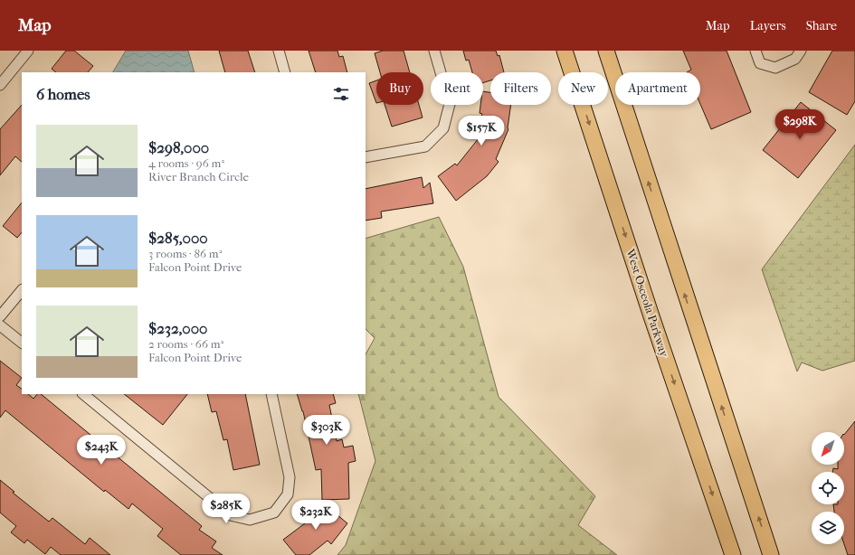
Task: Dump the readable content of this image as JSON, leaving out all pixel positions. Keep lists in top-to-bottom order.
{
  "streets": {
    "main road": ["West Osceola Parkway"]
  },
  "north": "bottom left",
  "page": {
    "header": "Map",
    "nav": ["Map", "Layers", "Share"],
    "chip": [
      "Buy",
      "Rent",
      "Filters",
      "New",
      "Apartment"
    ],
    "heading": "6 homes",
    "price": [
      "$298K",
      "$157K",
      "$303K",
      "$243K",
      "$285K",
      "$232K"
    ],
    "list": [
      {
        "name": "$298,000",
        "note": "4 rooms · 96 m² · River Branch Circle"
      },
      {
        "name": "$285,000",
        "note": "3 rooms · 86 m² · Falcon Point Drive"
      },
      {
        "name": "$232,000",
        "note": "2 rooms · 66 m² · Falcon Point Drive"
      }
    ]
  }
}
